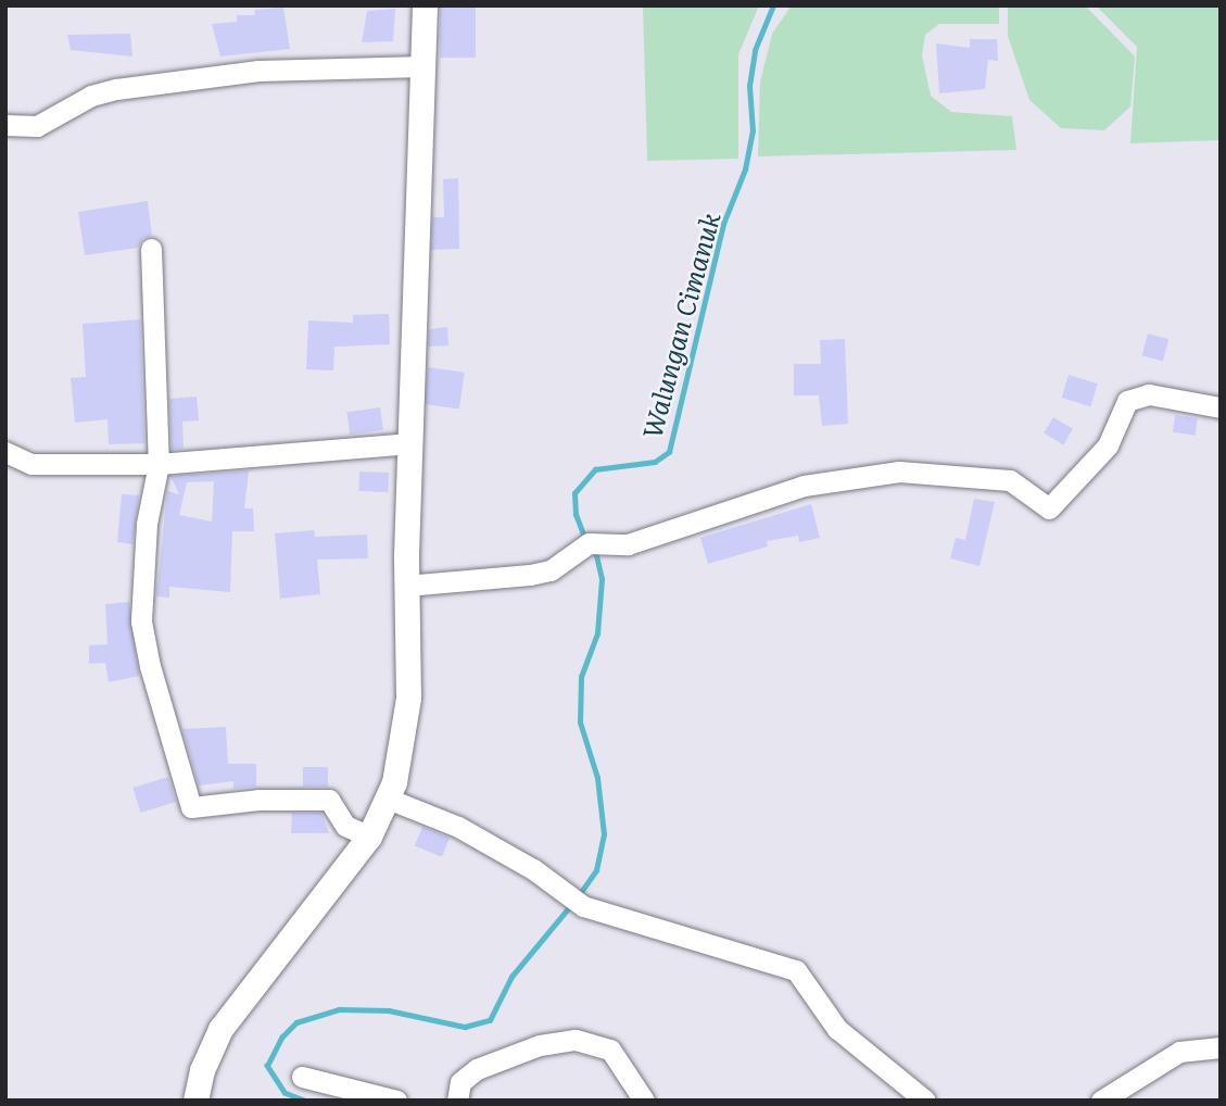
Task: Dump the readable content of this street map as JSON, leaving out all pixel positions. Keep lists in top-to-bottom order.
{
  "water": ["Walungan Cimanuk"]
}
